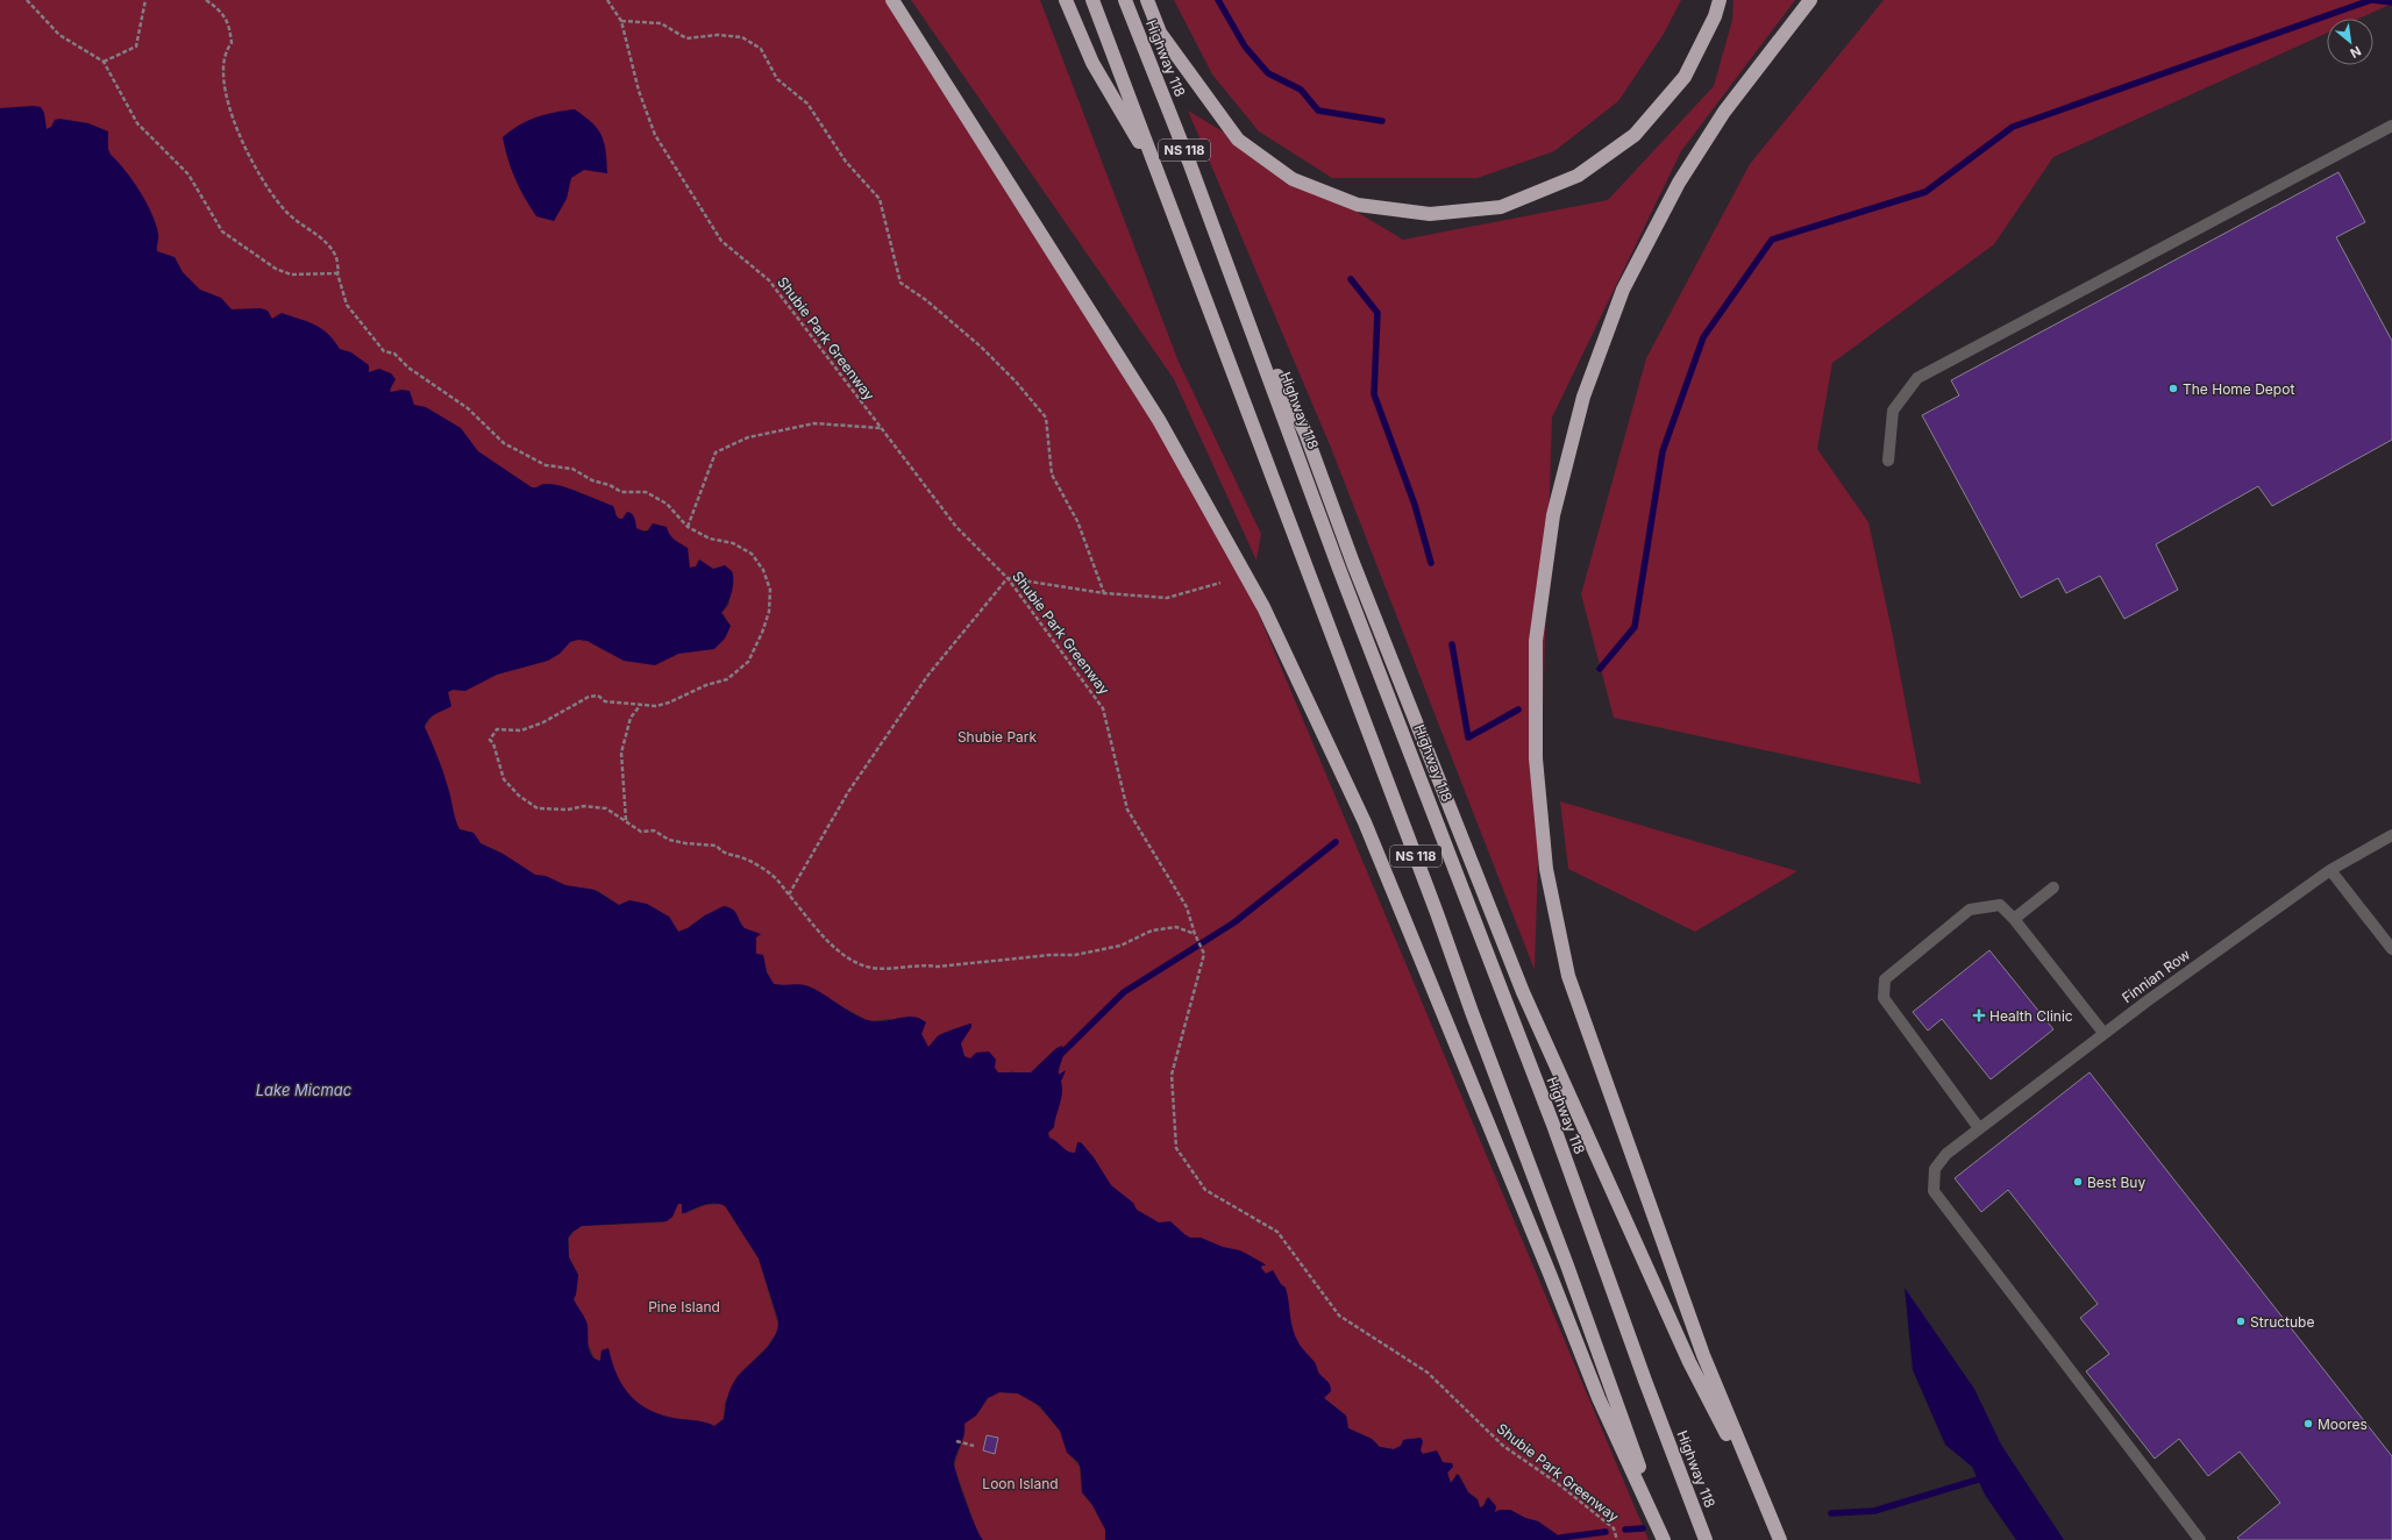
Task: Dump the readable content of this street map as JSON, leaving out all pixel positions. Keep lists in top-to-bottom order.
{
  "streets": {
    "highway": ["Highway 118", "NS 118"],
    "street": ["Finnian Row"],
    "path": ["Shubie Park Greenway"]
  },
  "water": ["Lake Micmac"],
  "parks": ["Shubie Park", "Pine Island", "Loon Island"],
  "places": {
    "other": [
      "The Home Depot",
      "Best Buy",
      "Structube",
      "Moores"
    ],
    "health": ["Health Clinic"]
  },
  "north": "bottom right"
}
